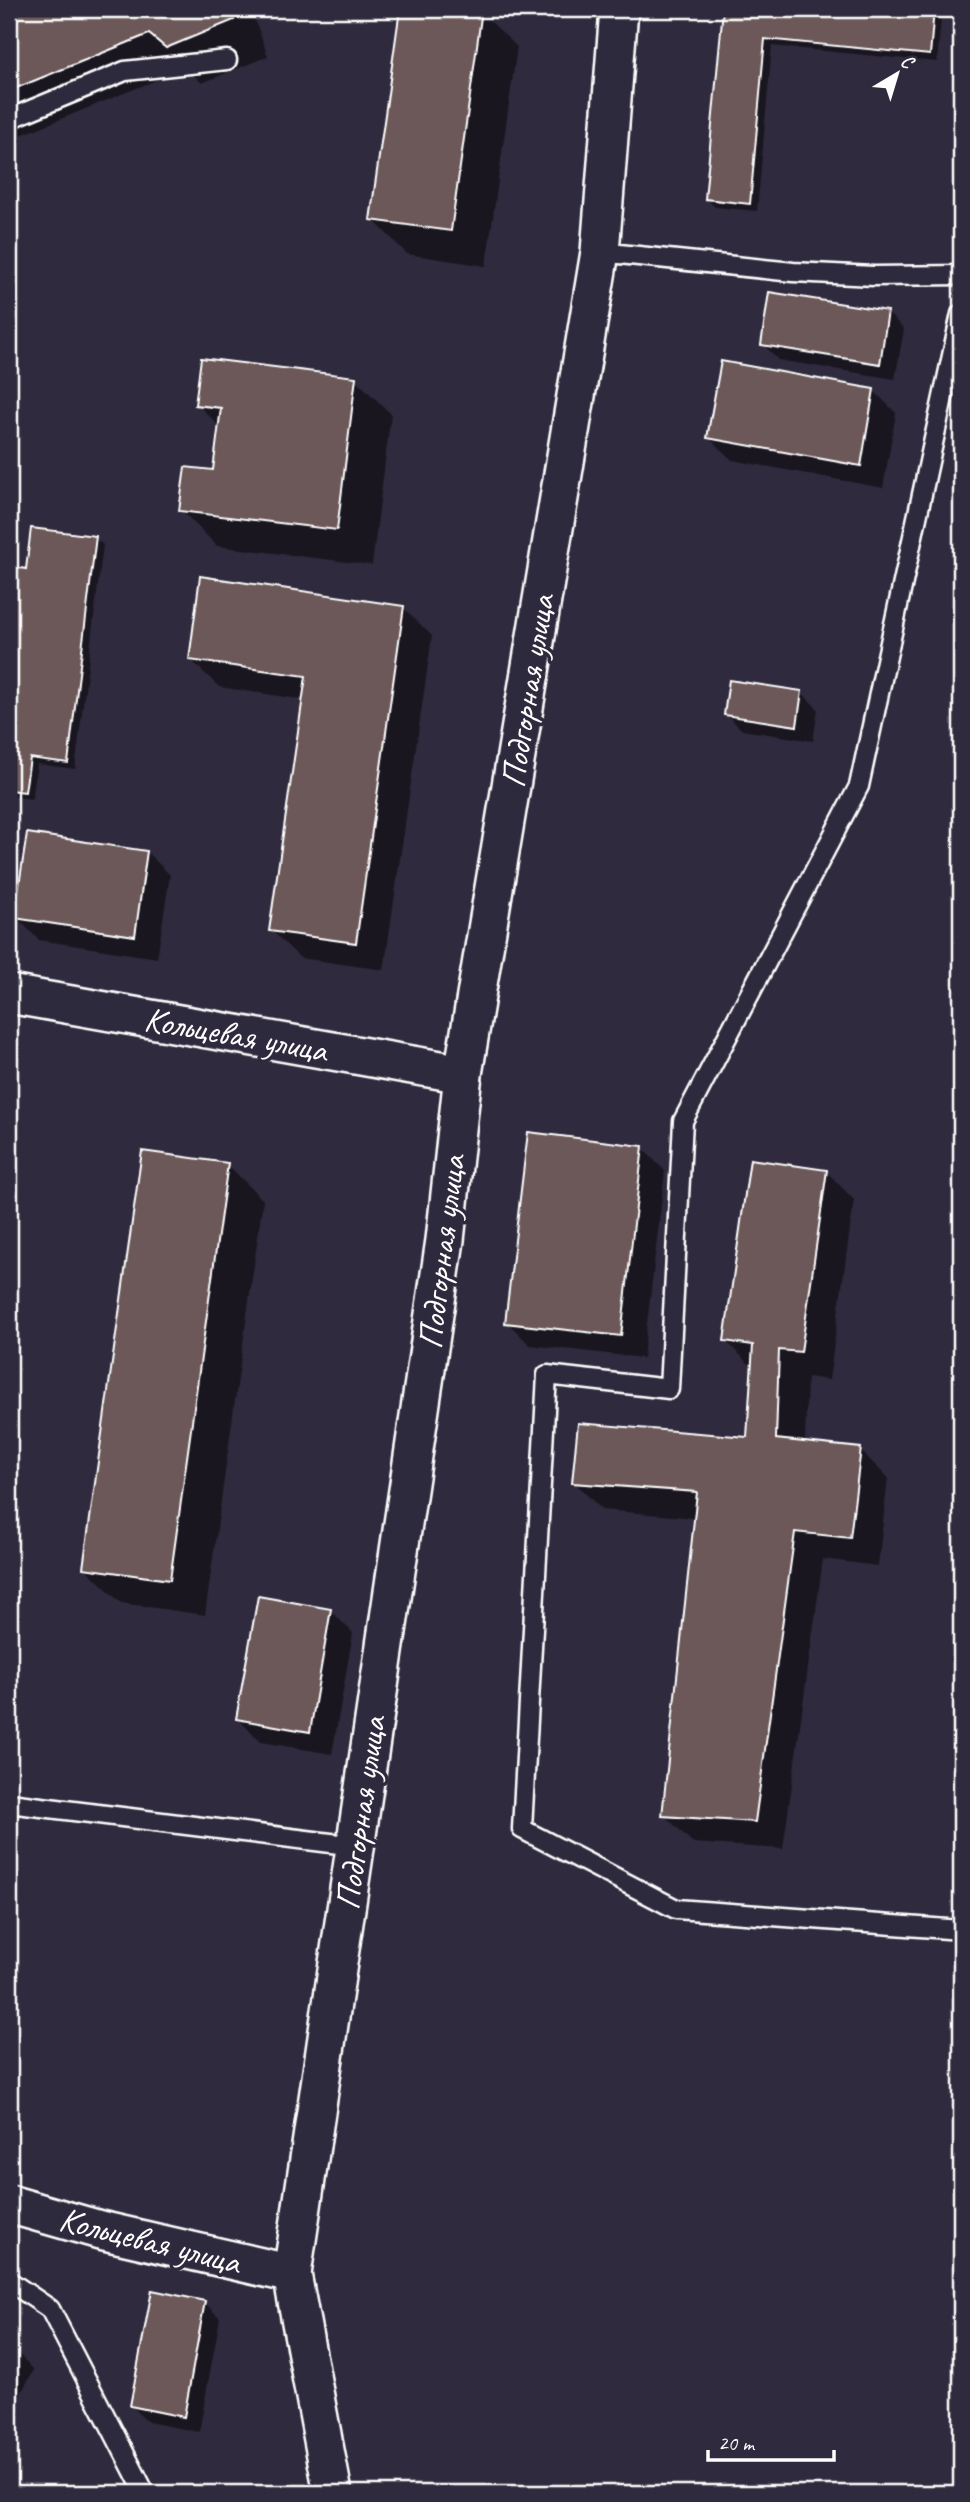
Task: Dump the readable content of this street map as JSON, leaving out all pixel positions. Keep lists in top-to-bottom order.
{
  "streets": {
    "street": ["Подгорная улица", "Кольцевая улица"]
  },
  "crossings": [
    ["Подгорная улица", "Кольцевая улица"]
  ],
  "scale_bar": "20 m",
  "north": "top right"
}
